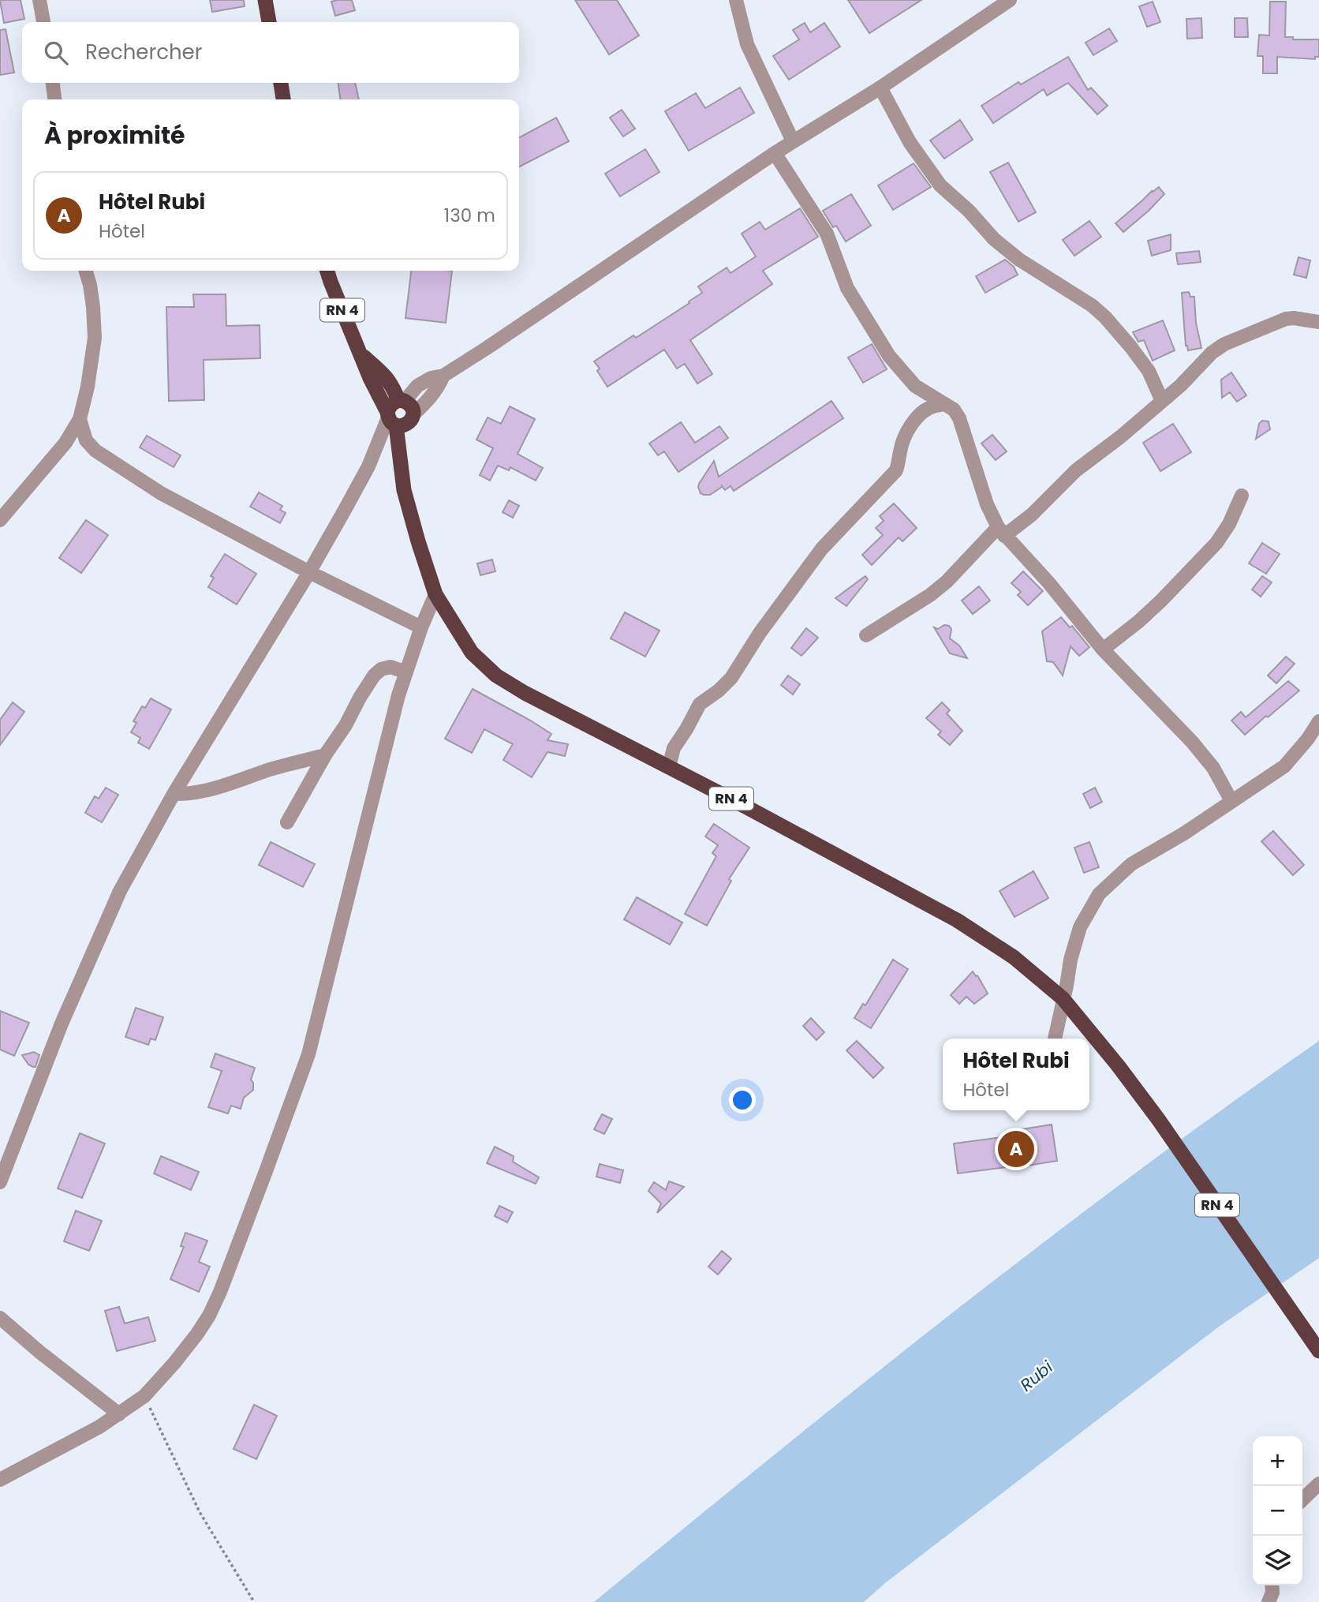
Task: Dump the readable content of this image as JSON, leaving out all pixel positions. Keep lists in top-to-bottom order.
{
  "streets": {
    "highway": ["RN 4"]
  },
  "water": ["Rubi"],
  "page": {
    "search": "Rechercher",
    "heading": "À proximité",
    "list": [
      {
        "mark": "A",
        "name": "Hôtel Rubi",
        "note": "Hôtel",
        "value": "130 m"
      }
    ],
    "popup": ["Hôtel Rubi", "Hôtel"],
    "pins": "A",
    "map_buttons": ["+", "−"]
  }
}
